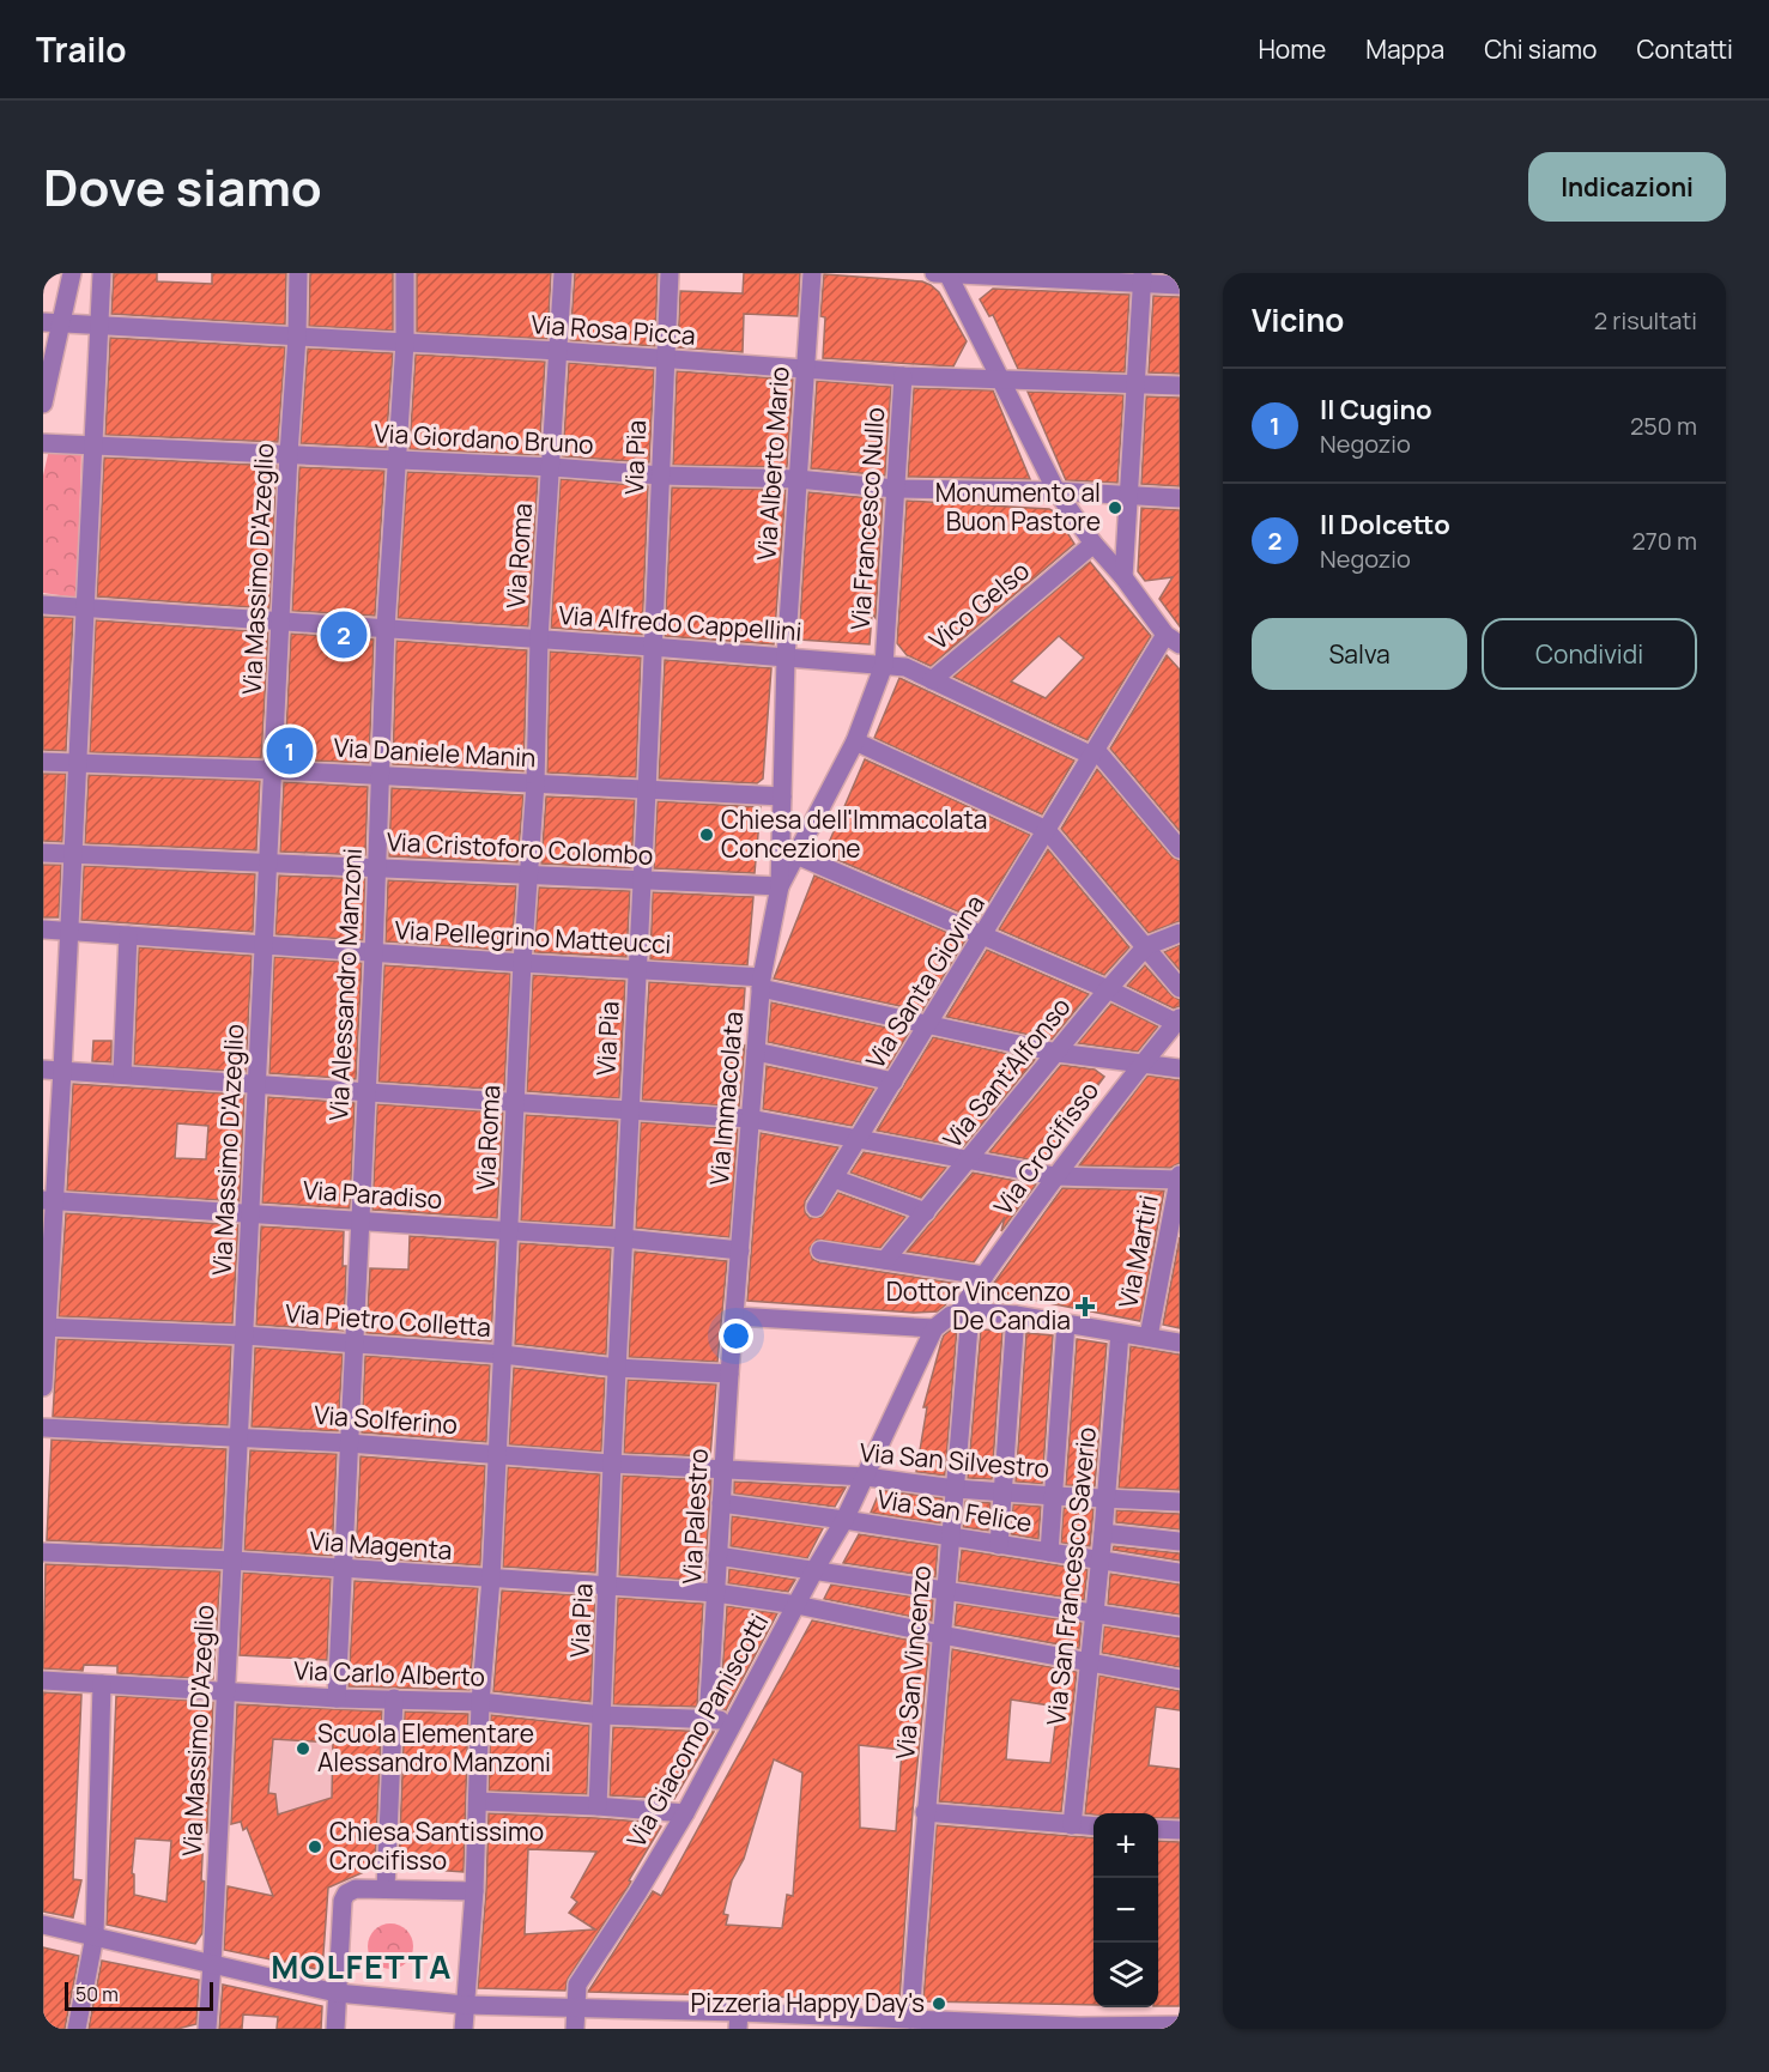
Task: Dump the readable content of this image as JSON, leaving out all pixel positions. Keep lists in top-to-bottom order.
{
  "streets": {
    "street": [
      "Via Rosa Picca",
      "Via Giordano Bruno",
      "Via Pia",
      "Via Alberto Mario",
      "Via Francesco Nullo",
      "Via Roma",
      "Via Massimo D'Azeglio",
      "Vico Gelso",
      "Via Alfredo Cappellini",
      "Via Daniele Manin",
      "Via Cristoforo Colombo",
      "Via Pellegrino Matteucci",
      "Via Santa Giovina",
      "Via Alessandro Manzoni",
      "Via Sant'Alfonso",
      "Via Immacolata",
      "Via Crocifisso",
      "Via Paradiso",
      "Via Martiri",
      "Via Pietro Colletta",
      "Via Solferino",
      "Via San Silvestro",
      "Via San Felice",
      "Via Palestro",
      "Via Magenta",
      "Via San Francesco Saverio",
      "Via San Vincenzo",
      "Via Carlo Alberto",
      "Via Giacomo Paniscotti"
    ]
  },
  "crossings": [
    ["Via Rosa Picca", "Via Pia"],
    ["Via Rosa Picca", "Via Alberto Mario"],
    ["Via Rosa Picca", "Via Francesco Nullo"],
    ["Via Rosa Picca", "Via Roma"],
    ["Via Rosa Picca", "Via Massimo D'Azeglio"],
    ["Via Rosa Picca", "Via Alessandro Manzoni"],
    ["Via Giordano Bruno", "Via Pia"],
    ["Via Giordano Bruno", "Via Alberto Mario"],
    ["Via Giordano Bruno", "Via Francesco Nullo"],
    ["Via Giordano Bruno", "Via Roma"],
    ["Via Giordano Bruno", "Via Massimo D'Azeglio"],
    ["Via Giordano Bruno", "Via Alessandro Manzoni"],
    ["Via Pia", "Via Alfredo Cappellini"],
    ["Via Pia", "Via Daniele Manin"],
    ["Via Pia", "Via Cristoforo Colombo"],
    ["Via Pia", "Via Pellegrino Matteucci"],
    ["Via Pia", "Via Paradiso"],
    ["Via Pia", "Via Pietro Colletta"],
    ["Via Pia", "Via Solferino"],
    ["Via Pia", "Via Magenta"],
    ["Via Pia", "Via Carlo Alberto"],
    ["Via Alberto Mario", "Via Alfredo Cappellini"],
    ["Via Alberto Mario", "Via Immacolata"],
    ["Via Francesco Nullo", "Via Alfredo Cappellini"],
    ["Via Francesco Nullo", "Via Immacolata"],
    ["Via Roma", "Via Alfredo Cappellini"],
    ["Via Roma", "Via Daniele Manin"],
    ["Via Roma", "Via Cristoforo Colombo"],
    ["Via Roma", "Via Pellegrino Matteucci"],
    ["Via Roma", "Via Paradiso"],
    ["Via Roma", "Via Pietro Colletta"],
    ["Via Roma", "Via Solferino"],
    ["Via Roma", "Via Magenta"],
    ["Via Roma", "Via Carlo Alberto"],
    ["Via Massimo D'Azeglio", "Via Alfredo Cappellini"],
    ["Via Massimo D'Azeglio", "Via Daniele Manin"],
    ["Via Massimo D'Azeglio", "Via Cristoforo Colombo"],
    ["Via Massimo D'Azeglio", "Via Pellegrino Matteucci"],
    ["Via Massimo D'Azeglio", "Via Paradiso"],
    ["Via Massimo D'Azeglio", "Via Pietro Colletta"],
    ["Via Massimo D'Azeglio", "Via Solferino"],
    ["Via Massimo D'Azeglio", "Via Magenta"],
    ["Via Massimo D'Azeglio", "Via Carlo Alberto"],
    ["Vico Gelso", "Via Alfredo Cappellini"],
    ["Via Alfredo Cappellini", "Via Santa Giovina"],
    ["Via Alfredo Cappellini", "Via Alessandro Manzoni"],
    ["Via Alfredo Cappellini", "Via Immacolata"],
    ["Via Daniele Manin", "Via Alessandro Manzoni"],
    ["Via Daniele Manin", "Via Immacolata"],
    ["Via Cristoforo Colombo", "Via Alessandro Manzoni"],
    ["Via Cristoforo Colombo", "Via Immacolata"],
    ["Via Pellegrino Matteucci", "Via Santa Giovina"],
    ["Via Pellegrino Matteucci", "Via Alessandro Manzoni"],
    ["Via Pellegrino Matteucci", "Via Sant'Alfonso"],
    ["Via Pellegrino Matteucci", "Via Immacolata"],
    ["Via Pellegrino Matteucci", "Via Crocifisso"],
    ["Via Alessandro Manzoni", "Via Paradiso"],
    ["Via Alessandro Manzoni", "Via Pietro Colletta"],
    ["Via Alessandro Manzoni", "Via Solferino"],
    ["Via Alessandro Manzoni", "Via Magenta"],
    ["Via Alessandro Manzoni", "Via Carlo Alberto"],
    ["Via Immacolata", "Via Paradiso"],
    ["Via Immacolata", "Via Palestro"],
    ["Via Crocifisso", "Via San Vincenzo"],
    ["Via Pietro Colletta", "Via Palestro"],
    ["Via Solferino", "Via San Silvestro"],
    ["Via Solferino", "Via Palestro"],
    ["Via San Silvestro", "Via Palestro"],
    ["Via San Silvestro", "Via San Francesco Saverio"],
    ["Via San Silvestro", "Via San Vincenzo"],
    ["Via San Silvestro", "Via Giacomo Paniscotti"],
    ["Via San Felice", "Via Palestro"],
    ["Via San Felice", "Via San Francesco Saverio"],
    ["Via San Felice", "Via San Vincenzo"],
    ["Via San Felice", "Via Giacomo Paniscotti"],
    ["Via Palestro", "Via Magenta"],
    ["Via Palestro", "Via Carlo Alberto"],
    ["Via Magenta", "Via San Francesco Saverio"],
    ["Via Magenta", "Via San Vincenzo"],
    ["Via Magenta", "Via Giacomo Paniscotti"],
    ["Via Carlo Alberto", "Via Giacomo Paniscotti"]
  ],
  "districts": ["MOLFETTA"],
  "places": {
    "other": [
      "Monumento al Buon Pastore",
      "Chiesa dell'Immacolata Concezione",
      "Scuola Elementare Alessandro Manzoni",
      "Chiesa Santissimo Crocifisso",
      "Pizzeria Happy Day's"
    ],
    "health": ["Dottor Vincenzo De Candia"]
  },
  "scale_bar": "50 m",
  "page": {
    "header": "Trailo",
    "nav": [
      "Home",
      "Mappa",
      "Chi siamo",
      "Contatti"
    ],
    "title": "Dove siamo",
    "buttons": [
      "Indicazioni",
      ["Salva", "Condividi"]
    ],
    "heading": ["Vicino", "2 risultati"],
    "list": [
      {
        "mark": "1",
        "name": "Il Cugino",
        "note": "Negozio",
        "value": "250 m"
      },
      {
        "mark": "2",
        "name": "Il Dolcetto",
        "note": "Negozio",
        "value": "270 m"
      }
    ],
    "pins": ["2", "1"],
    "map_buttons": ["+", "−"],
    "scale": "50 m"
  }
}
